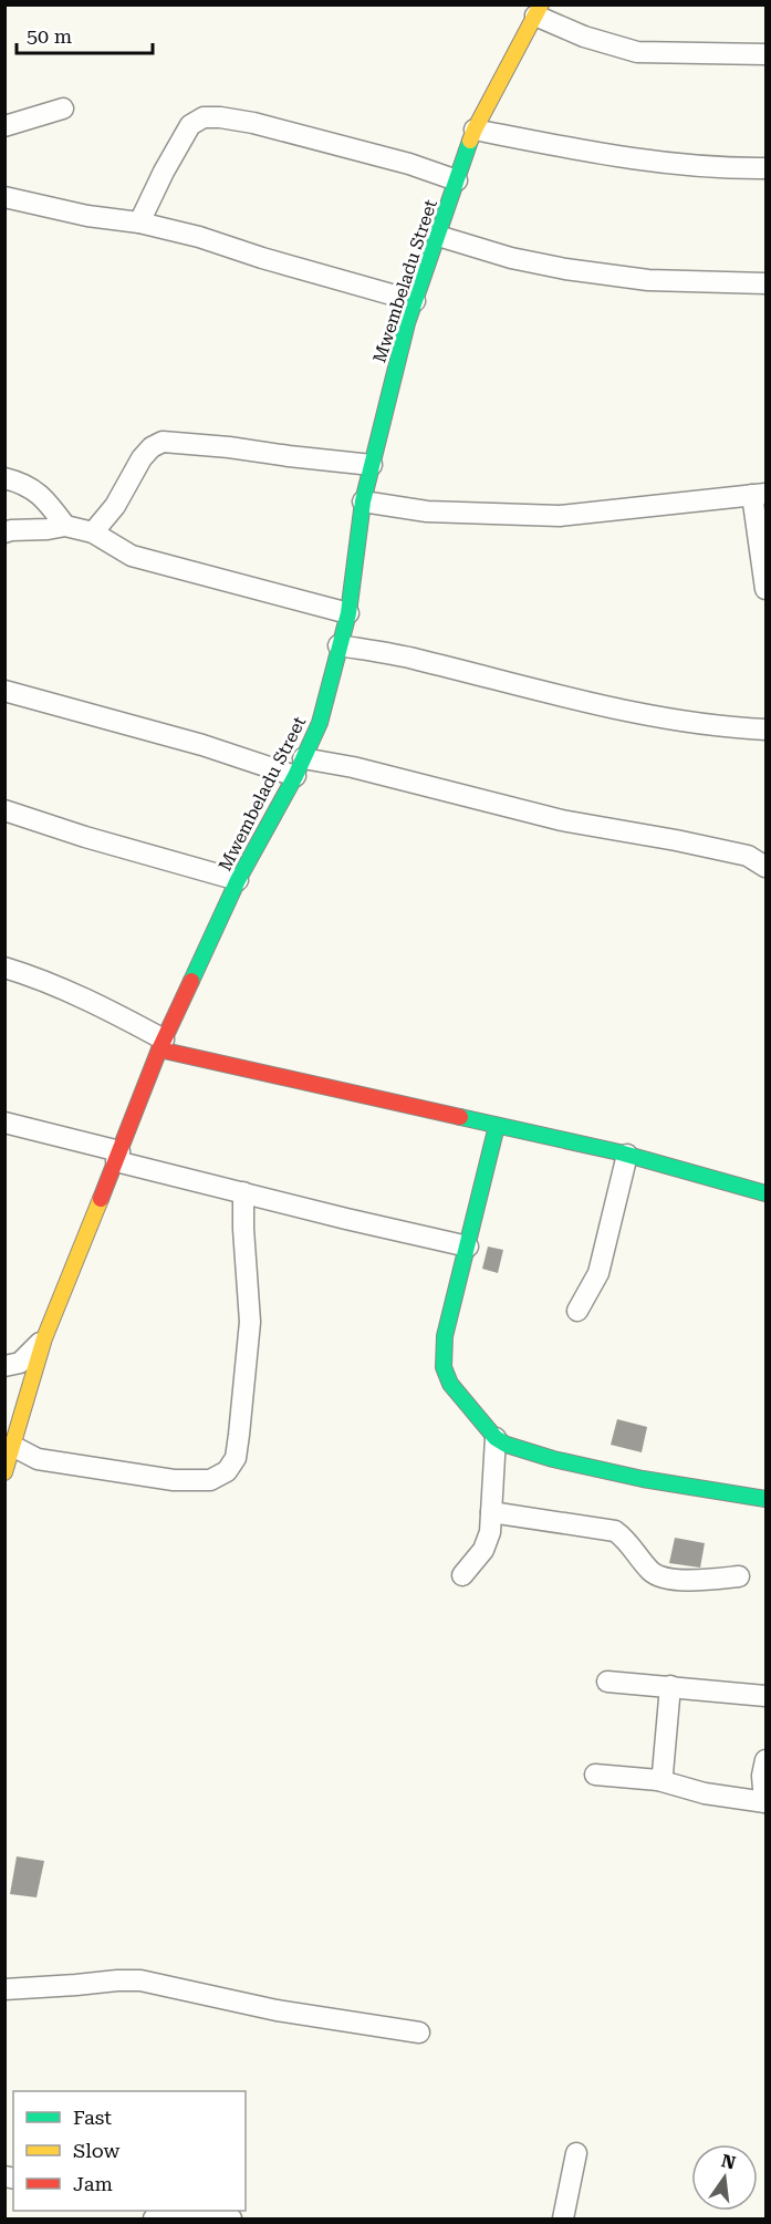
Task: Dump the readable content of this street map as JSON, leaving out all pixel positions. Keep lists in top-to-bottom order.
{
  "streets": {
    "street": ["Mwembeladu Street"]
  },
  "legend": ["Fast", "Slow", "Jam"],
  "scale_bar": "50 m",
  "north": "top"
}
